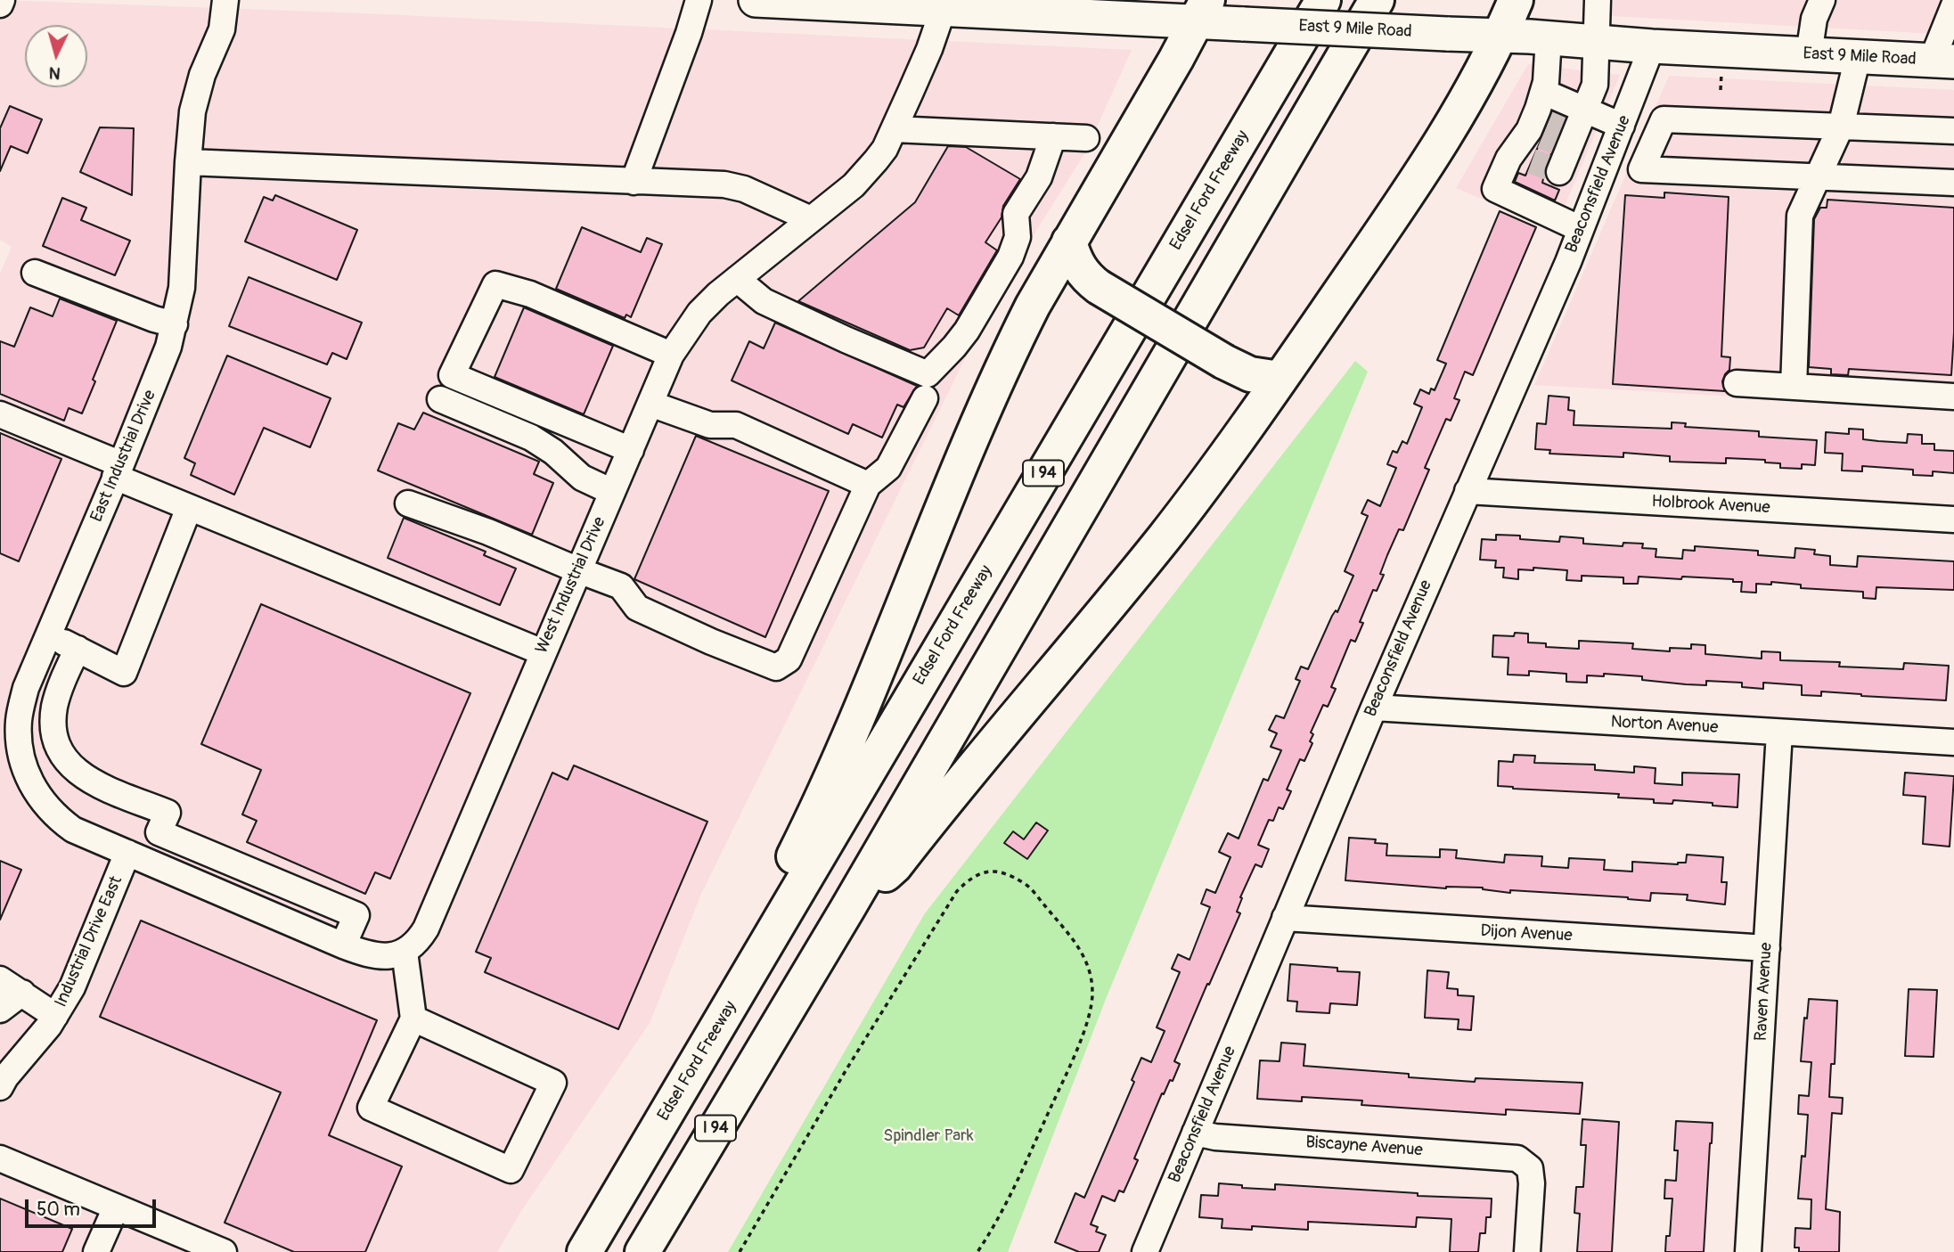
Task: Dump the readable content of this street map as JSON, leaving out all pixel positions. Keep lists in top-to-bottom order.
{
  "streets": {
    "highway": ["Edsel Ford Freeway", "I 94"],
    "main road": ["East 9 Mile Road"],
    "street": [
      "Beaconsfield Avenue",
      "East Industrial Drive",
      "Holbrook Avenue",
      "West Industrial Drive",
      "Norton Avenue",
      "Dijon Avenue",
      "Industrial Drive East",
      "Raven Avenue",
      "Biscayne Avenue"
    ]
  },
  "crossings": [
    ["East 9 Mile Road", "Beaconsfield Avenue"],
    ["East 9 Mile Road", "West Industrial Drive"],
    ["Beaconsfield Avenue", "Holbrook Avenue"],
    ["Beaconsfield Avenue", "Norton Avenue"],
    ["Beaconsfield Avenue", "Dijon Avenue"],
    ["Beaconsfield Avenue", "Biscayne Avenue"],
    ["East Industrial Drive", "Industrial Drive East"],
    ["Norton Avenue", "Raven Avenue"],
    ["Dijon Avenue", "Raven Avenue"]
  ],
  "parks": ["Spindler Park"],
  "scale_bar": "50 m",
  "north": "bottom"
}
